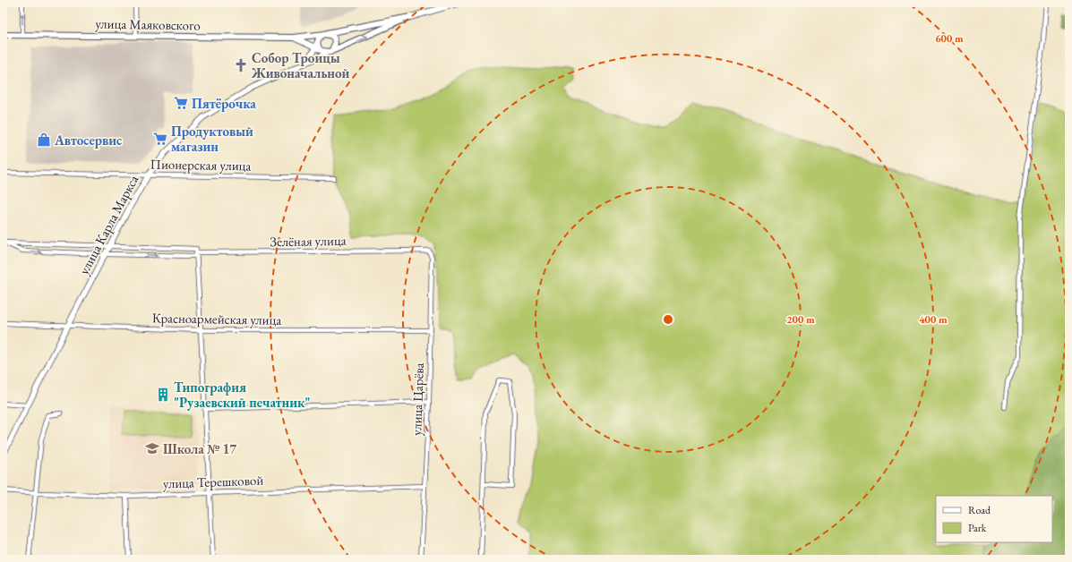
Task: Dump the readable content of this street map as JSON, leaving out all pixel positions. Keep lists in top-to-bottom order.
{
  "streets": {
    "main road": ["улица Маяковского", "улица Карла Маркса"],
    "street": [
      "Пионерская улица",
      "Зелёная улица",
      "Красноармейская улица",
      "улица Царёва",
      "улица Терешковой"
    ]
  },
  "crossings": [
    ["улица Маяковского", "улица Карла Маркса"],
    ["Пионерская улица", "улица Карла Маркса"],
    ["улица Карла Маркса", "Зелёная улица"],
    ["улица Карла Маркса", "Красноармейская улица"],
    ["Зелёная улица", "улица Царёва"],
    ["Красноармейская улица", "улица Царёва"],
    ["улица Царёва", "улица Терешковой"]
  ],
  "places": {
    "church": ["Собор Троицы Живоначальной"],
    "supermarket": ["Пятёрочка", "Продуктовый магазин"],
    "shop": ["Автосервис"],
    "building": ["Типография \"Рузаевский печатник\""],
    "school or university": ["Школа № 17"]
  },
  "legend": ["Road", "Park"],
  "rings": ["600 m", "200 m", "400 m"]
}
